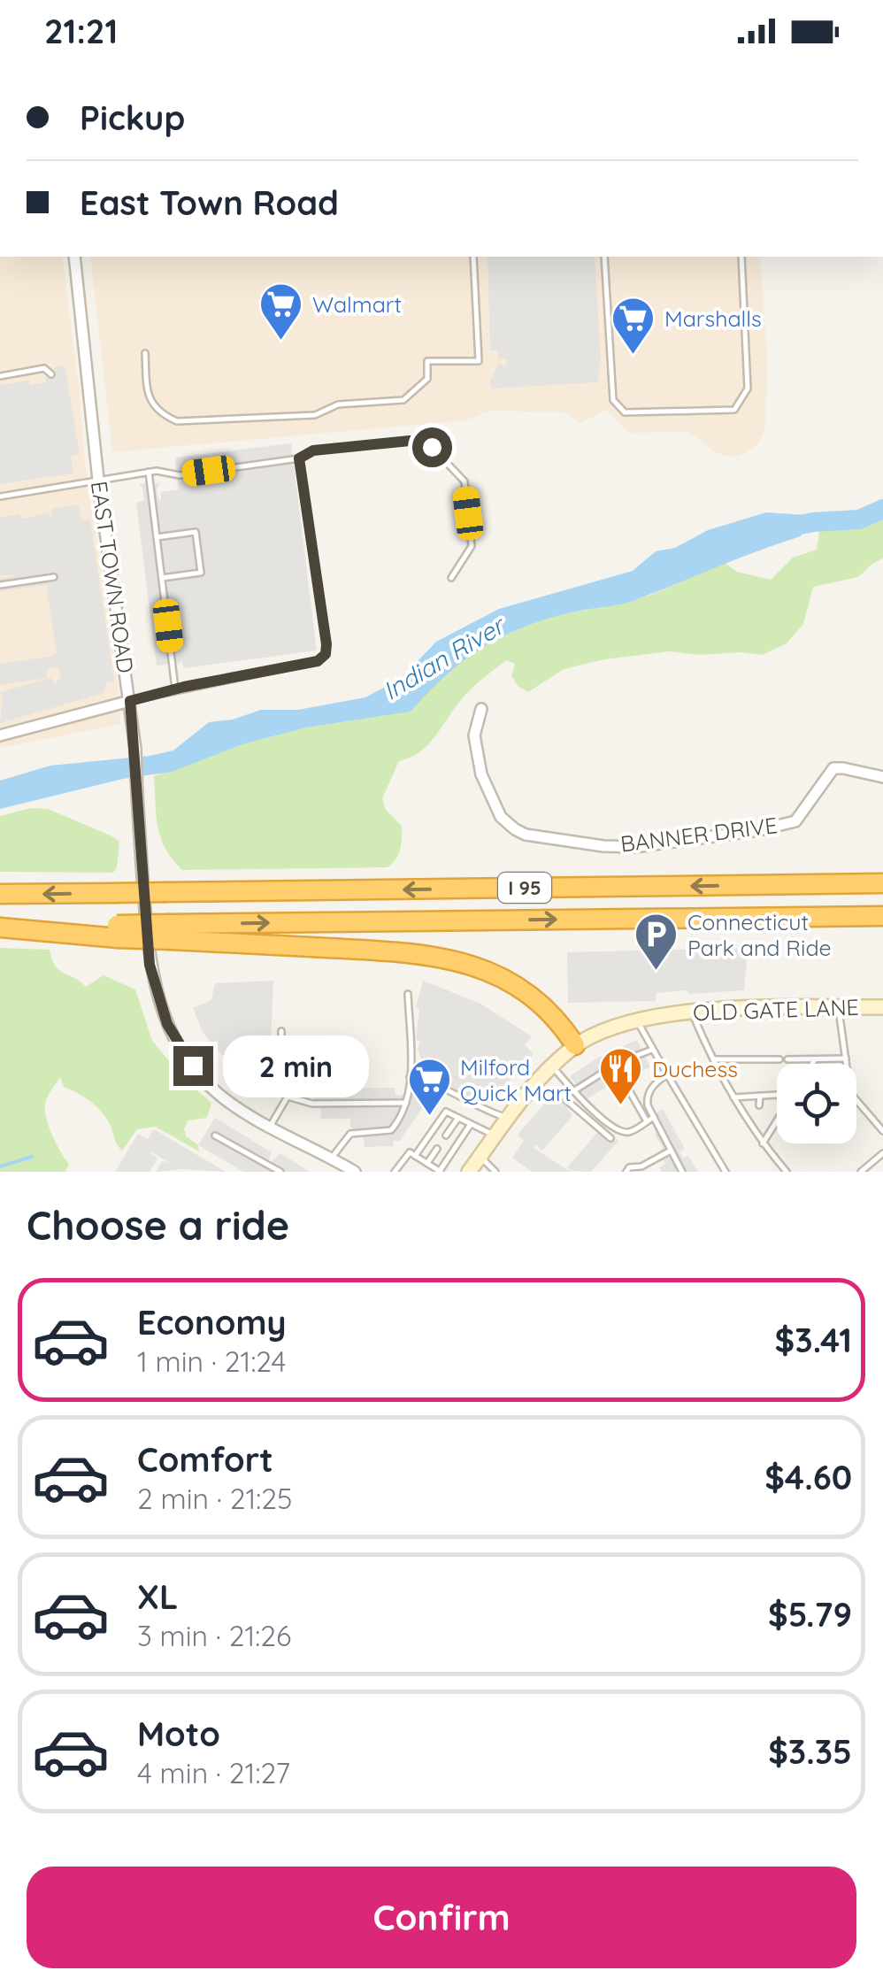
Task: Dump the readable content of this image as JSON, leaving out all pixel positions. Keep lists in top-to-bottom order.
{
  "streets": {
    "highway": ["I 95"],
    "main road": ["OLD GATE LANE"],
    "street": ["EAST TOWN ROAD", "BANNER DRIVE"]
  },
  "water": ["Indian River"],
  "places": {
    "supermarket": ["Walmart", "Marshalls", "Milford Quick Mart"],
    "parking": ["Connecticut Park and Ride"],
    "restaurant": ["Duchess"]
  },
  "page": {
    "status": "21:21",
    "banner": ["Pickup", "East Town Road"],
    "bubble": "2 min",
    "heading": "Choose a ride",
    "list": [
      {
        "name": "Economy",
        "note": "1 min · 21:24",
        "value": "$3.41"
      },
      {
        "name": "Comfort",
        "note": "2 min · 21:25",
        "value": "$4.60"
      },
      {
        "name": "XL",
        "note": "3 min · 21:26",
        "value": "$5.79"
      },
      {
        "name": "Moto",
        "note": "4 min · 21:27",
        "value": "$3.35"
      }
    ],
    "buttons": "Confirm"
  }
}
